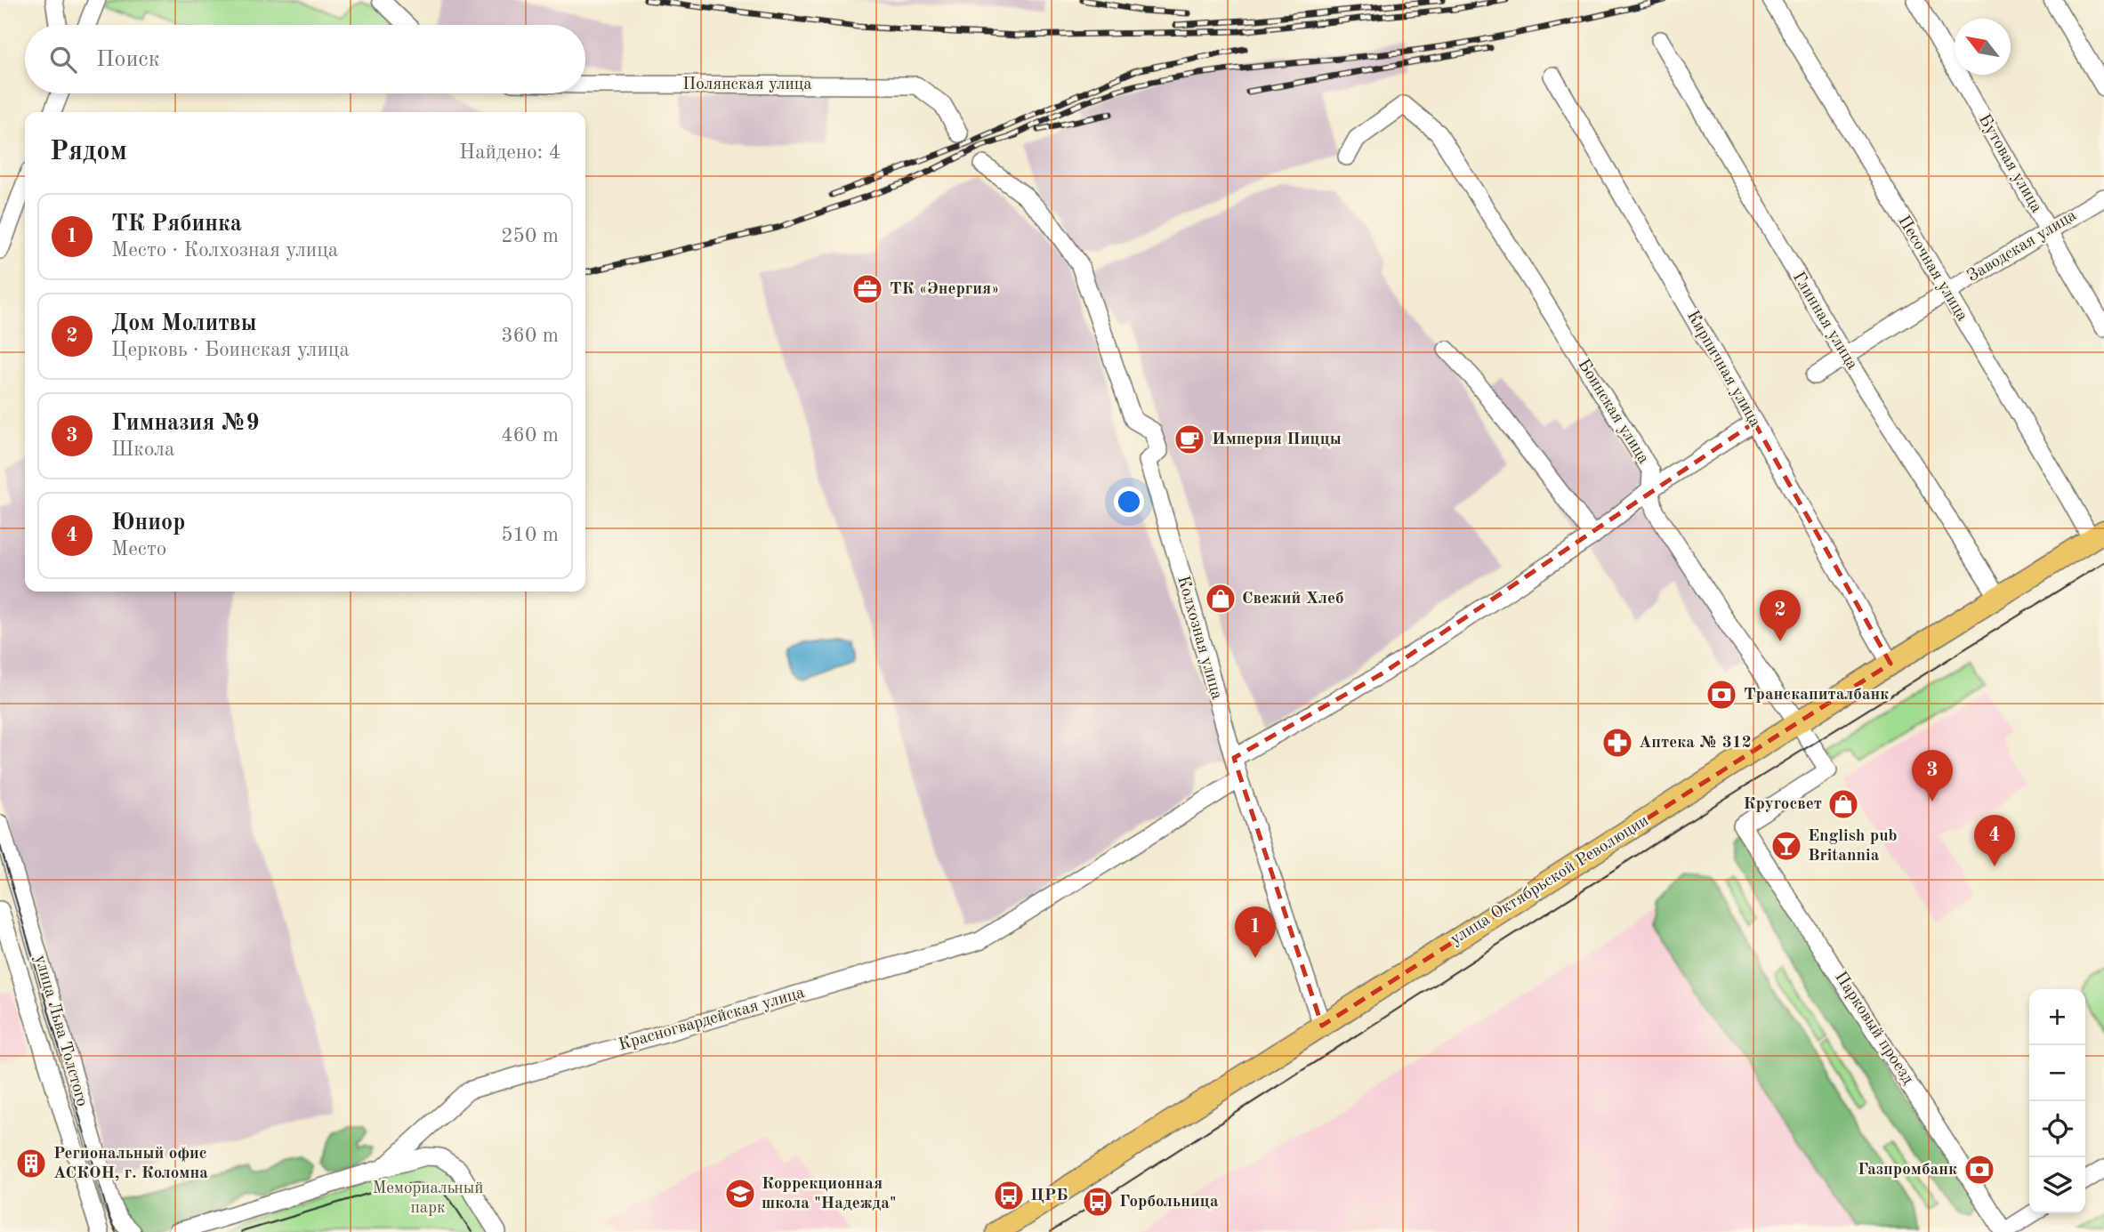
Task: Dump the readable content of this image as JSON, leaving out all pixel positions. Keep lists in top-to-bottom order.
{
  "streets": {
    "main road": ["улица Октябрьской Революции"],
    "street": [
      "Полянская улица",
      "Бутовая улица",
      "Заводская улица",
      "Песочная улица",
      "Глинная улица",
      "Кирпичная улица",
      "Боинская улица",
      "Колхозная улица",
      "Красногвардейская улица",
      "Парковый проезд",
      "улица Льва Толстого"
    ]
  },
  "crossings": [
    ["Бутовая улица", "Заводская улица"],
    ["Заводская улица", "Песочная улица"],
    ["Заводская улица", "Глинная улица"],
    ["Песочная улица", "улица Октябрьской Революции"],
    ["Глинная улица", "улица Октябрьской Революции"],
    ["Кирпичная улица", "улица Октябрьской Революции"],
    ["Боинская улица", "улица Октябрьской Революции"],
    ["Боинская улица", "Парковый проезд"],
    ["Колхозная улица", "улица Октябрьской Революции"],
    ["Колхозная улица", "Красногвардейская улица"]
  ],
  "parks": ["Мемориальный парк"],
  "places": {
    "office": ["ТК «Энергия»"],
    "cafe": ["Империя Пиццы"],
    "shop": ["Свежий Хлеб", "Кругосвет"],
    "bank": ["Транскапиталбанк", "Газпромбанк"],
    "pharmacy": ["Аптека № 312"],
    "bar": ["English pub Britannia"],
    "building": ["Региональный офис АСКОН, г. Коломна"],
    "school or university": ["Коррекционная школа \"Надежда\""],
    "bus stop": ["ЦРБ", "Горбольница"]
  },
  "north": "top left",
  "page": {
    "search": "Поиск",
    "heading": ["Рядом", "Найдено: 4"],
    "list": [
      {
        "mark": "1",
        "name": "ТК Рябинка",
        "note": "Место · Колхозная улица",
        "value": "250 m"
      },
      {
        "mark": "2",
        "name": "Дом Молитвы",
        "note": "Церковь · Боинская улица",
        "value": "360 m"
      },
      {
        "mark": "3",
        "name": "Гимназия №9",
        "note": "Школа",
        "value": "460 m"
      },
      {
        "mark": "4",
        "name": "Юниор",
        "note": "Место",
        "value": "510 m"
      }
    ],
    "pins": [
      "2",
      "3",
      "4",
      "1"
    ],
    "map_buttons": ["+", "−"]
  }
}
